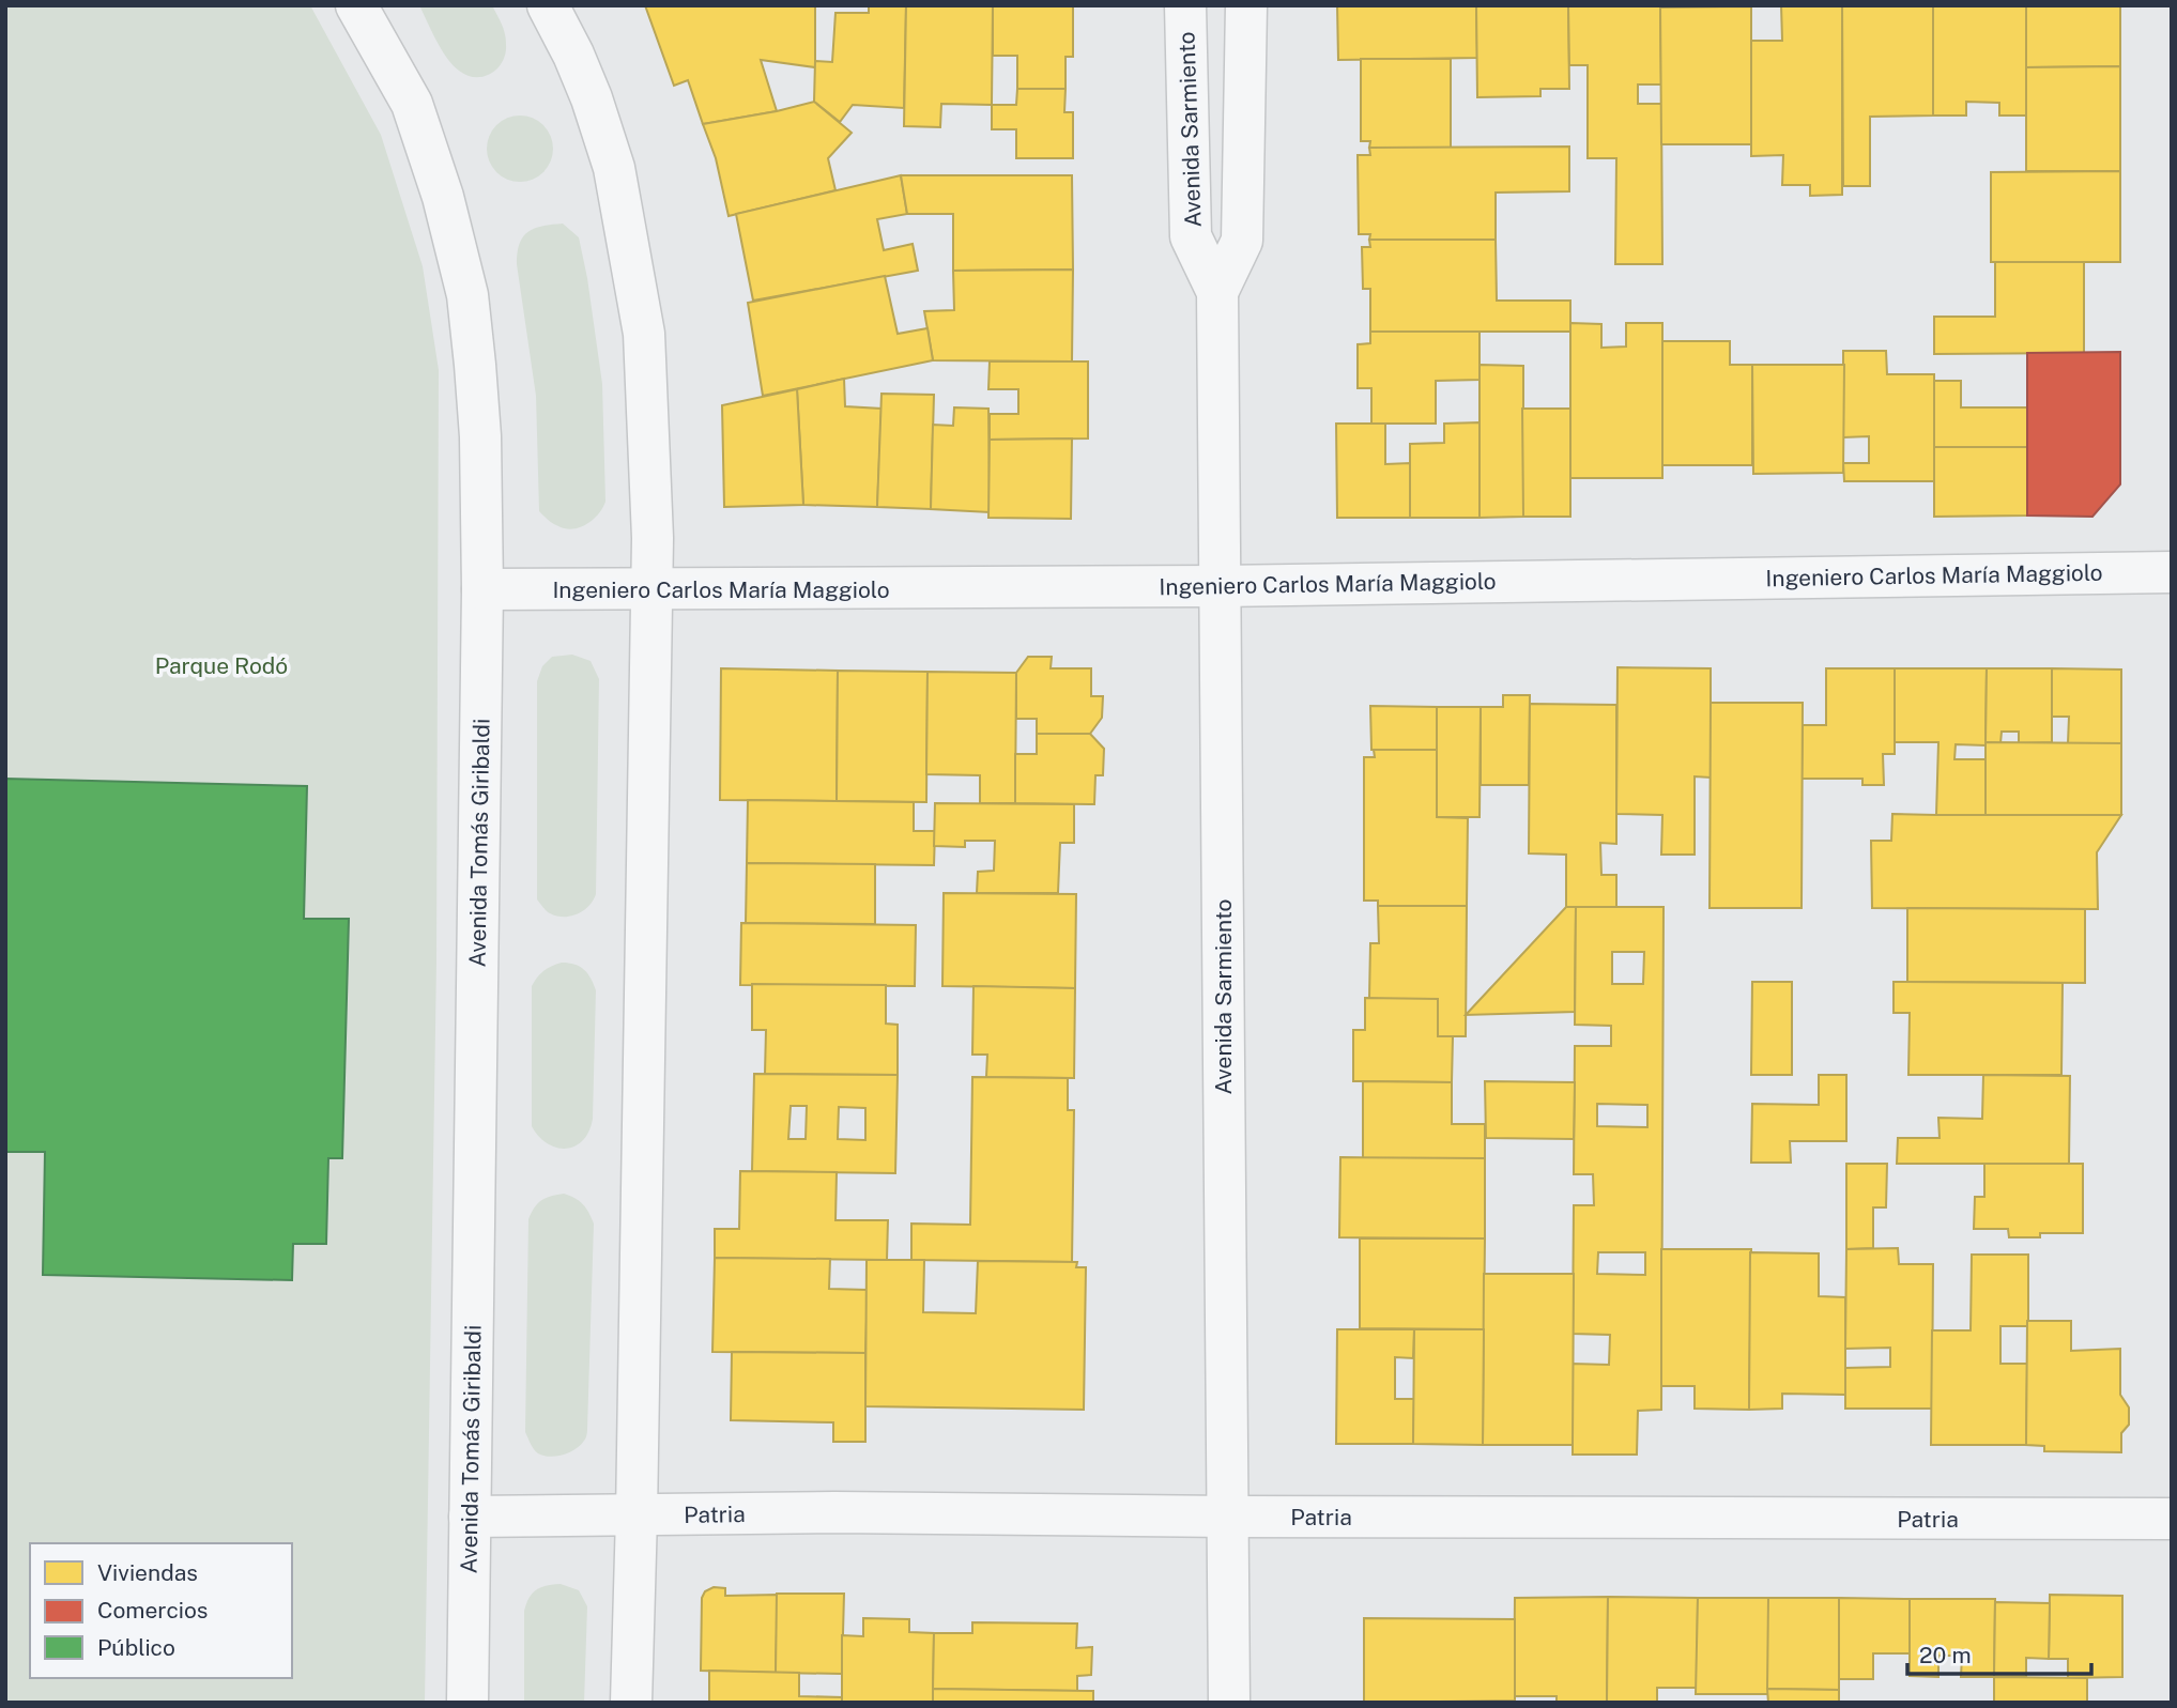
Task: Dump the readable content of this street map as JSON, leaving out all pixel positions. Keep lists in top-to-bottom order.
{
  "streets": {
    "street": [
      "Avenida Sarmiento",
      "Ingeniero Carlos María Maggiolo",
      "Avenida Tomás Giribaldi",
      "Patria"
    ]
  },
  "crossings": [
    ["Avenida Sarmiento", "Ingeniero Carlos María Maggiolo"],
    ["Avenida Sarmiento", "Patria"],
    ["Ingeniero Carlos María Maggiolo", "Avenida Tomás Giribaldi"],
    ["Avenida Tomás Giribaldi", "Patria"]
  ],
  "parks": ["Parque Rodó"],
  "legend": ["Viviendas", "Comercios", "Público"],
  "scale_bar": "20 m"
}
